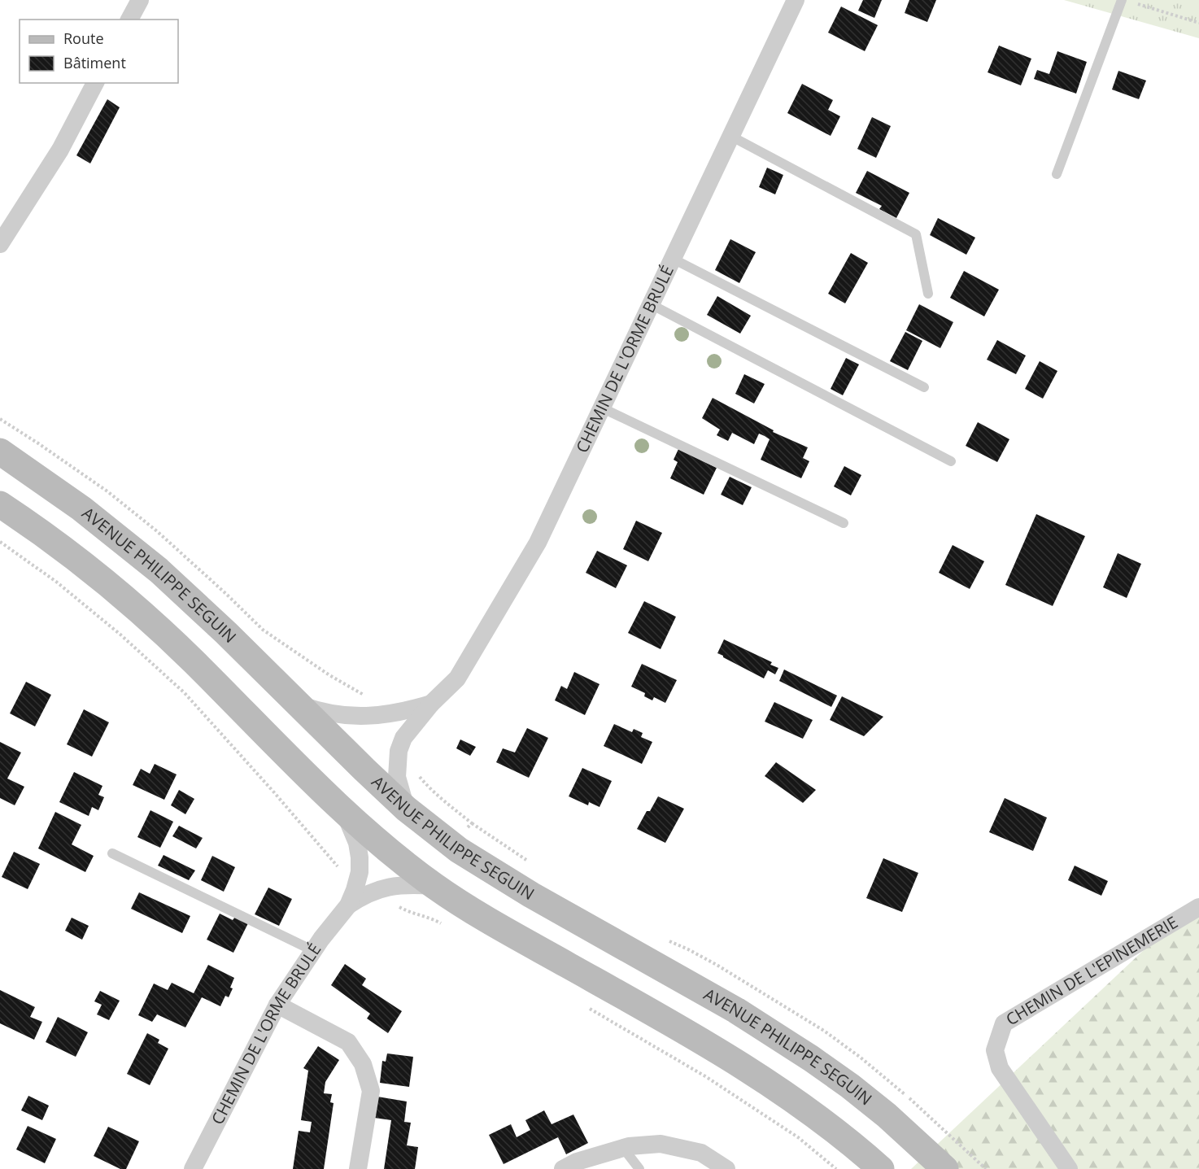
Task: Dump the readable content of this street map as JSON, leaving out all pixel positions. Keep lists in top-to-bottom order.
{
  "streets": {
    "main road": ["AVENUE PHILIPPE SEGUIN"],
    "street": ["CHEMIN DE L'ORME BRULÉ", "CHEMIN DE L'EPINEMERIE"]
  },
  "crossings": [
    ["CHEMIN DE L'ORME BRULÉ", "AVENUE PHILIPPE SEGUIN"]
  ],
  "legend": ["Route", "Bâtiment"]
}
